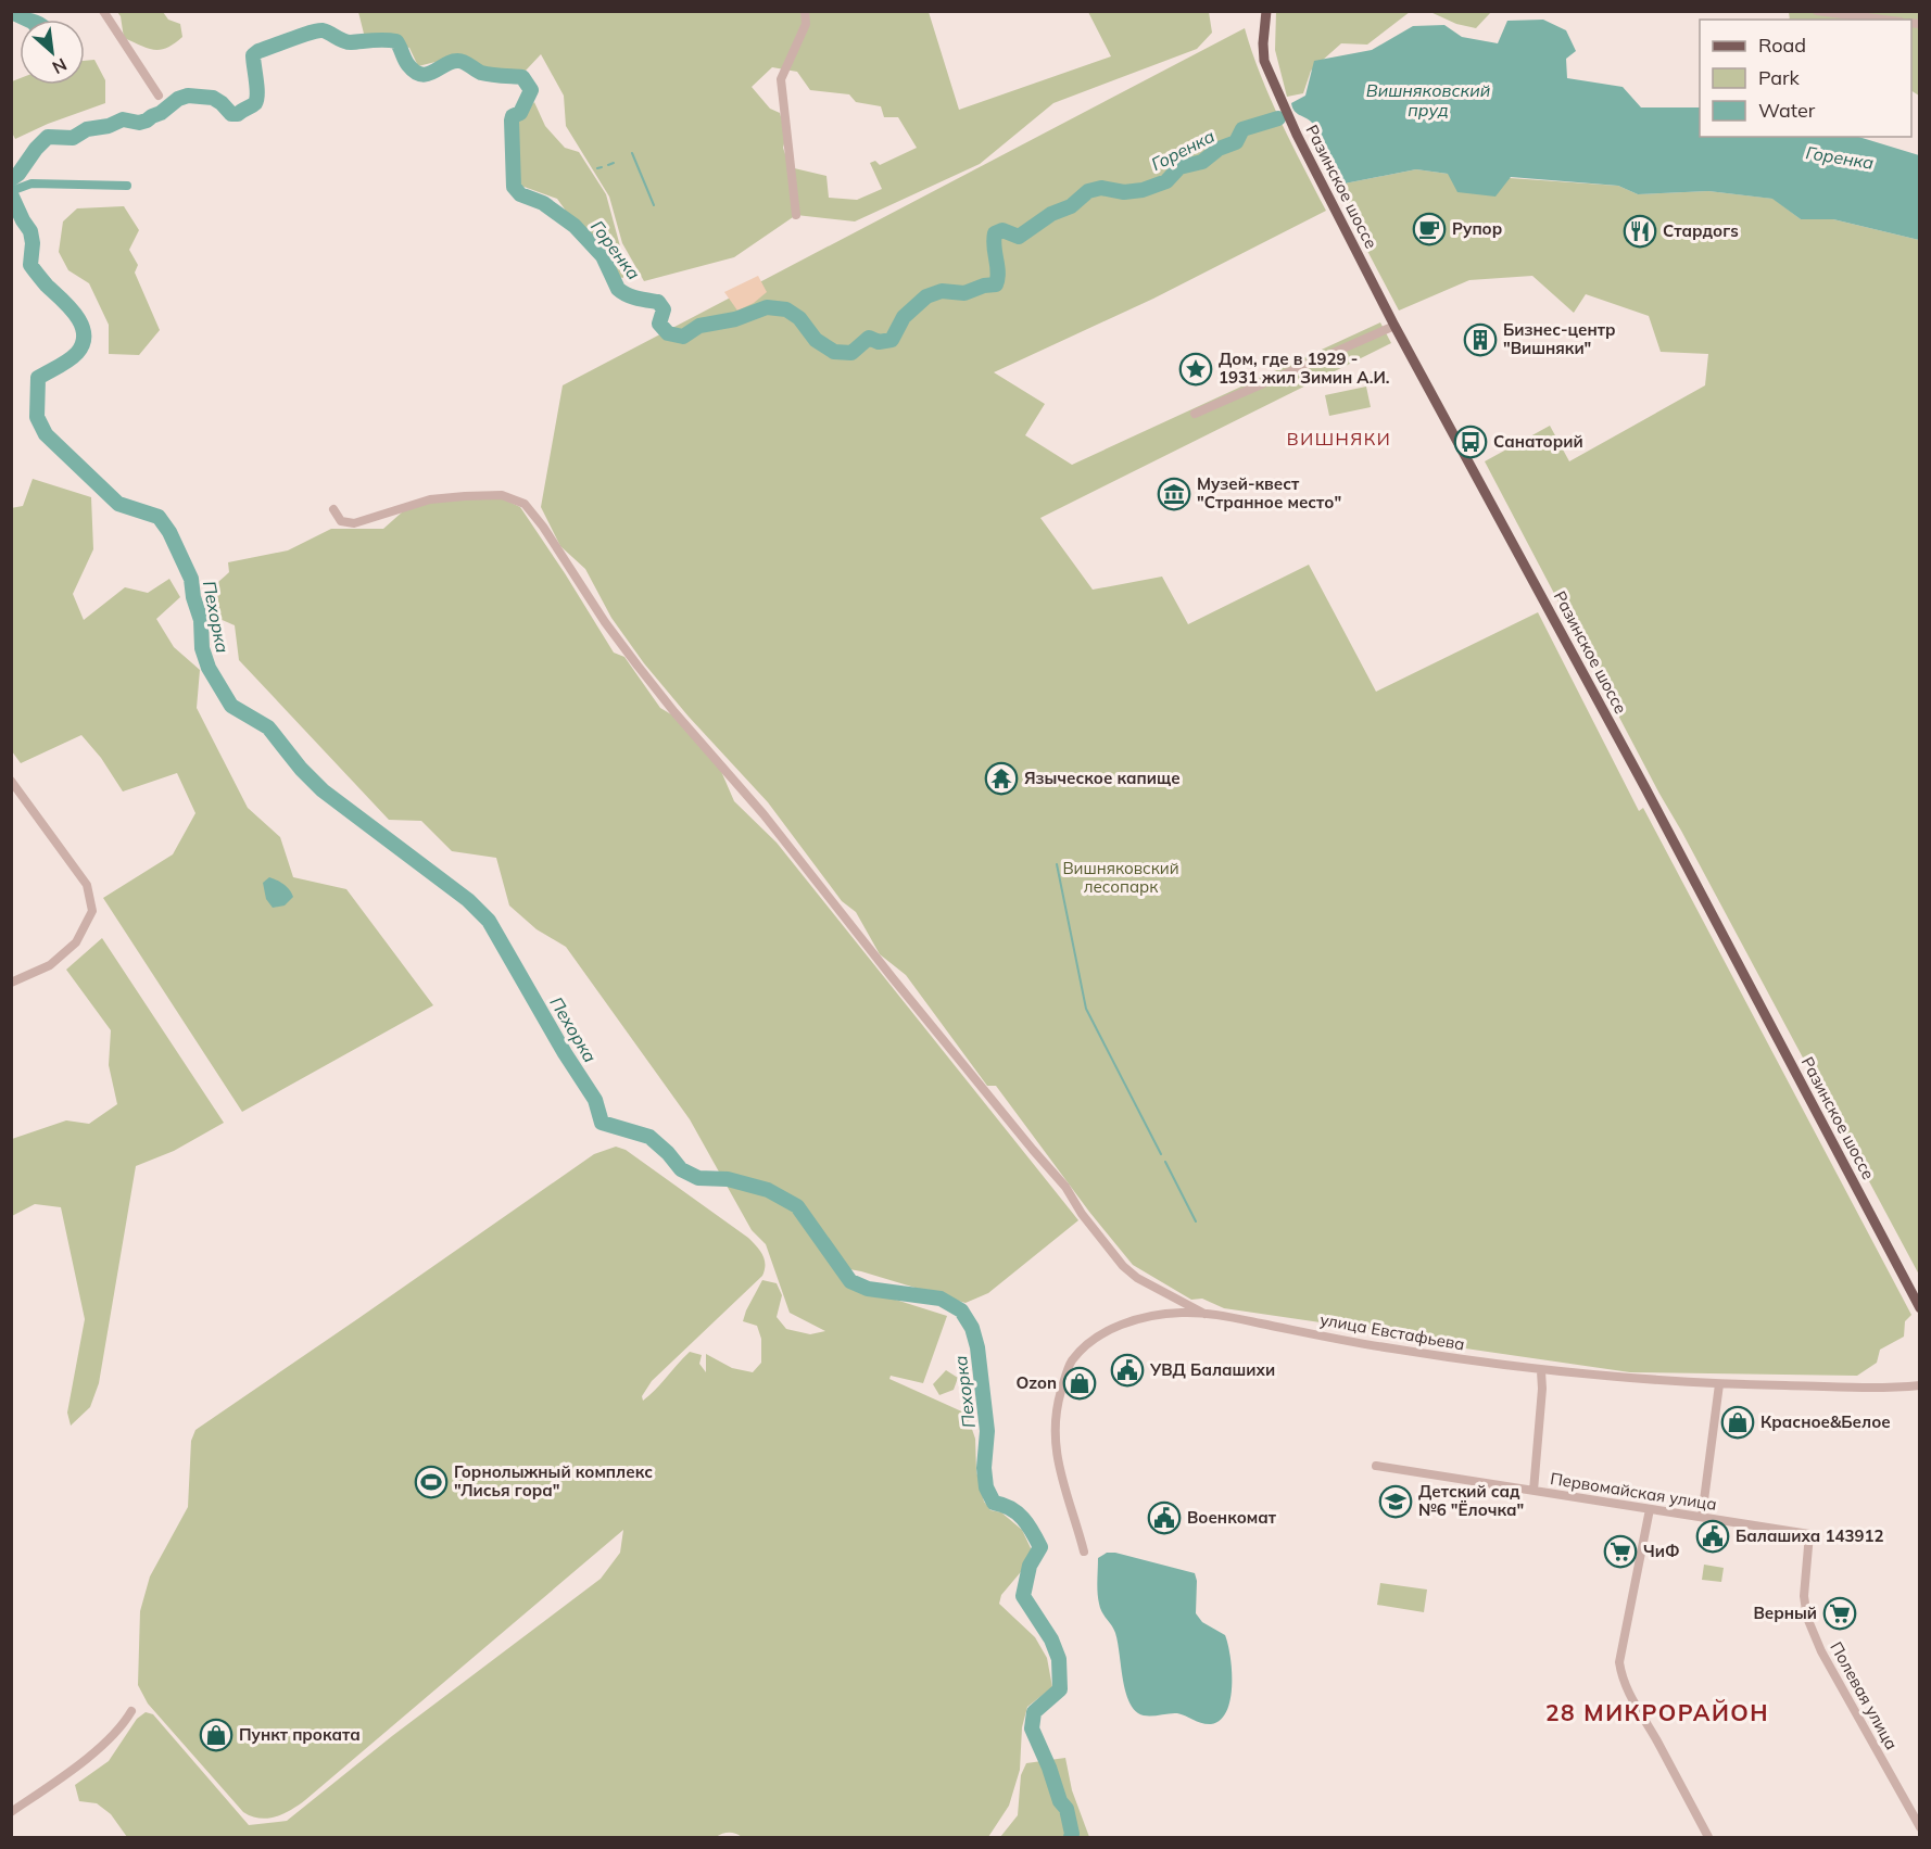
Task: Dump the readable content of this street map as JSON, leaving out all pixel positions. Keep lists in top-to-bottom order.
{
  "streets": {
    "main road": ["Разинское шоссе"],
    "street": ["улица Евстафьева", "Первомайская улица", "Полевая улица"]
  },
  "crossings": [
    ["Первомайская улица", "Полевая улица"]
  ],
  "districts": ["ВИШНЯКИ", "28 МИКРОРАЙОН"],
  "water": ["Вишняковский пруд", "Горенка", "Пехорка"],
  "parks": ["Вишняковский лесопарк"],
  "places": {
    "cafe": ["Рупор"],
    "restaurant": ["Стардогs"],
    "building": ["Бизнес-центр \"Вишняки\""],
    "place": ["Дом, где в 1929 - 1931 жил Зимин А.И."],
    "bus stop": ["Санаторий"],
    "museum": ["Музей-квест \"Странное место\""],
    "temple": ["Языческое капище"],
    "public building": ["УВД Балашихи", "Военкомат", "Балашиха 143912"],
    "shop": ["Ozon", "Красное&Белое", "Пункт проката"],
    "sports": ["Горнолыжный комплекс \"Лисья гора\""],
    "school or university": ["Детский сад №6 \"Ёлочка\""],
    "supermarket": ["ЧиФ", "Верный"]
  },
  "legend": ["Road", "Park", "Water"],
  "north": "bottom right"
}
